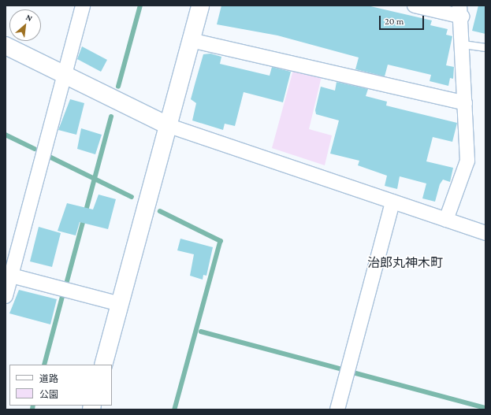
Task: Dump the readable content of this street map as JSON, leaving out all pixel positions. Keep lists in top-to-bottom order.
{
  "districts": ["治郎丸神木町"],
  "legend": ["道路", "公園"],
  "scale_bar": "20 m",
  "north": "top right"
}
